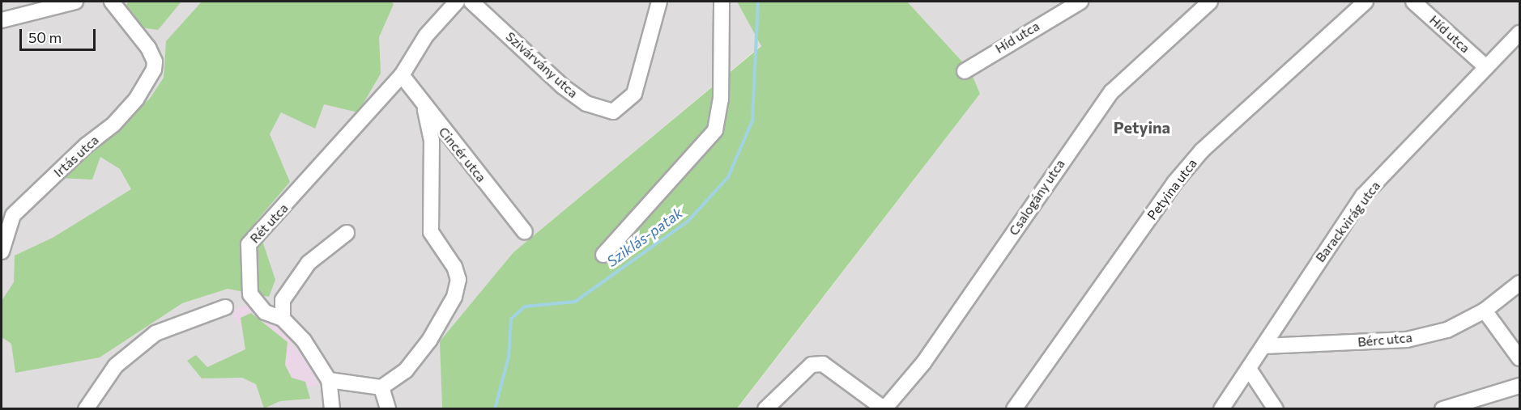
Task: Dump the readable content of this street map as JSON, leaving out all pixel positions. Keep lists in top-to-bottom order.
{
  "streets": {
    "street": [
      "Híd utca",
      "Szivárvány utca",
      "Cincér utca",
      "Irtás utca",
      "Petyina utca",
      "Csalogány utca",
      "Barackvirág utca",
      "Rét utca",
      "Bérc utca"
    ]
  },
  "crossings": [
    ["Híd utca", "Barackvirág utca"],
    ["Cincér utca", "Rét utca"],
    ["Barackvirág utca", "Bérc utca"]
  ],
  "districts": ["Petyina"],
  "water": ["Sziklás-patak"],
  "scale_bar": "50 m"
}
